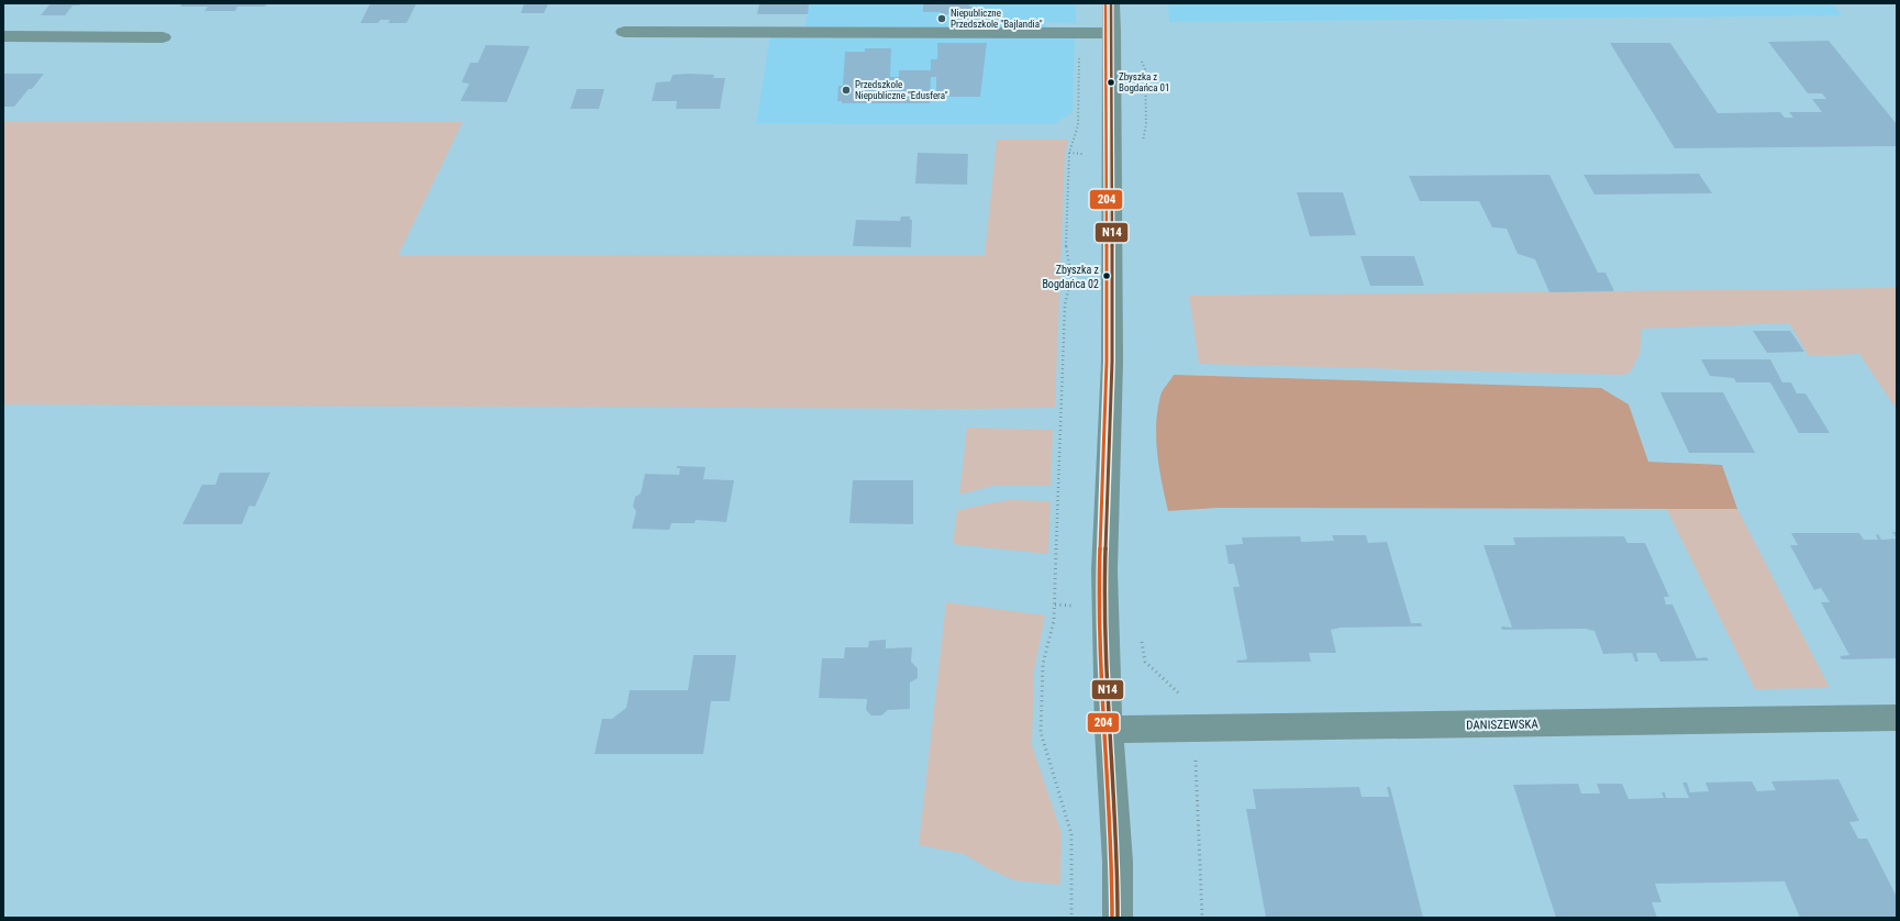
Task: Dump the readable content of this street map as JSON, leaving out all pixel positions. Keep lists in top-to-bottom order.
{
  "streets": {
    "street": ["DANISZEWSKA"]
  },
  "places": [
    "Niepubliczne Przedszkole \"Bajlandia\"",
    "Zbyszka z Bogdańca 01",
    "Przedszkole Niepubliczne \"Edusfera\"",
    "Zbyszka z Bogdańca 02"
  ],
  "lines": ["transit line N14", "transit line 204"]
}
